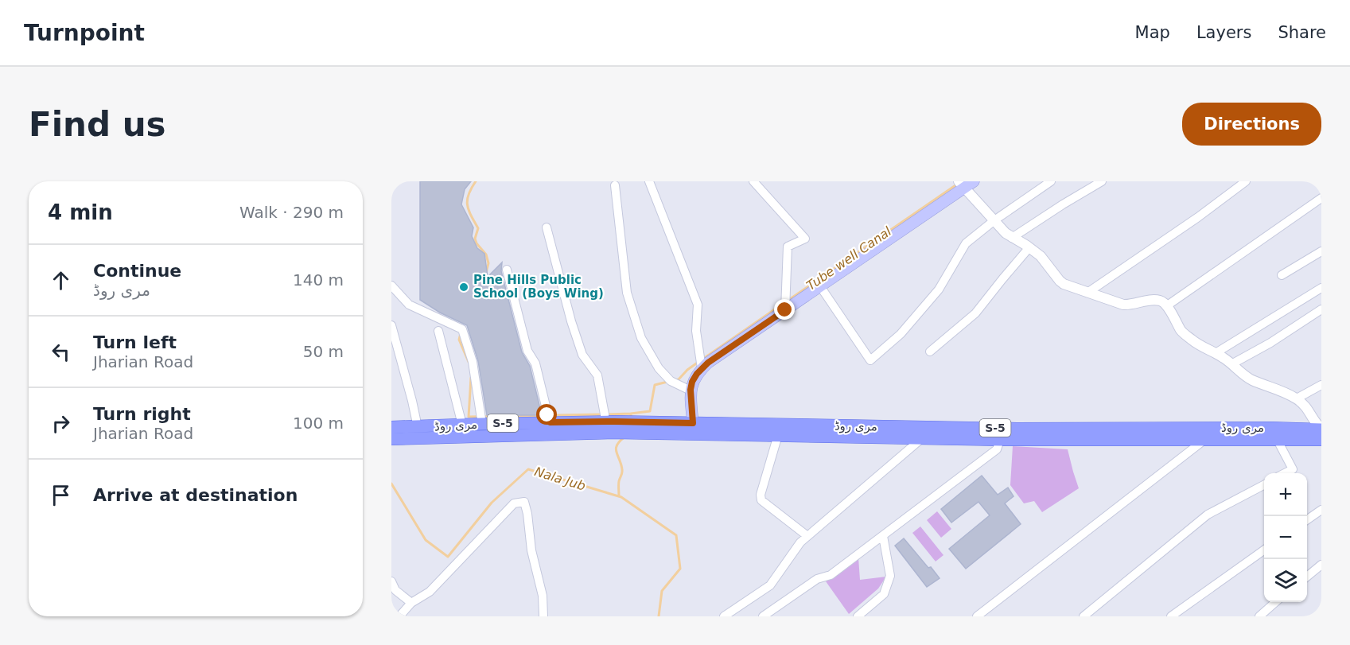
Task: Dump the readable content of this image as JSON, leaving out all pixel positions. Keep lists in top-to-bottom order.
{
  "streets": {
    "main road": ["S-5", "مری روڈ"]
  },
  "water": ["Tube well Canal", "Nala Jub"],
  "places": ["Pine Hills Public School (Boys Wing)"],
  "page": {
    "header": "Turnpoint",
    "nav": ["Map", "Layers", "Share"],
    "buttons": "Directions",
    "title": "Find us",
    "heading": ["4 min", "Walk · 290 m"],
    "list": [
      ["Continue", "مری روڈ", "140 m"],
      ["Turn left", "Jharian Road", "50 m"],
      ["Turn right", "Jharian Road", "100 m"],
      "Arrive at destination"
    ],
    "map_buttons": ["+", "−"]
  }
}
